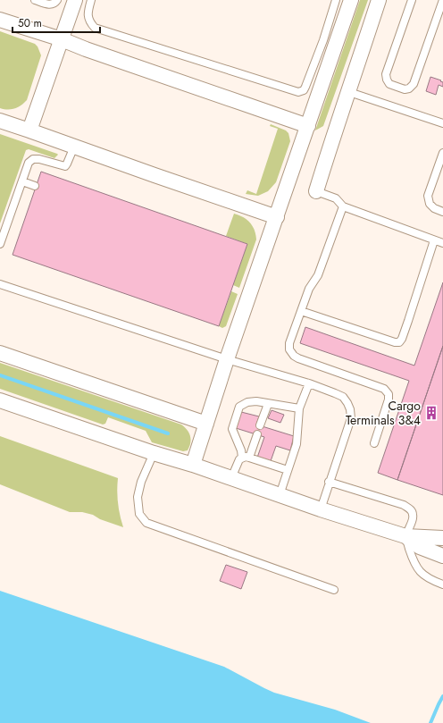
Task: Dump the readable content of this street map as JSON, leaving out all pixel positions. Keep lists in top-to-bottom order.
{
  "places": {
    "building": ["Cargo Terminals 3&4"]
  },
  "scale_bar": "50 m"
}
